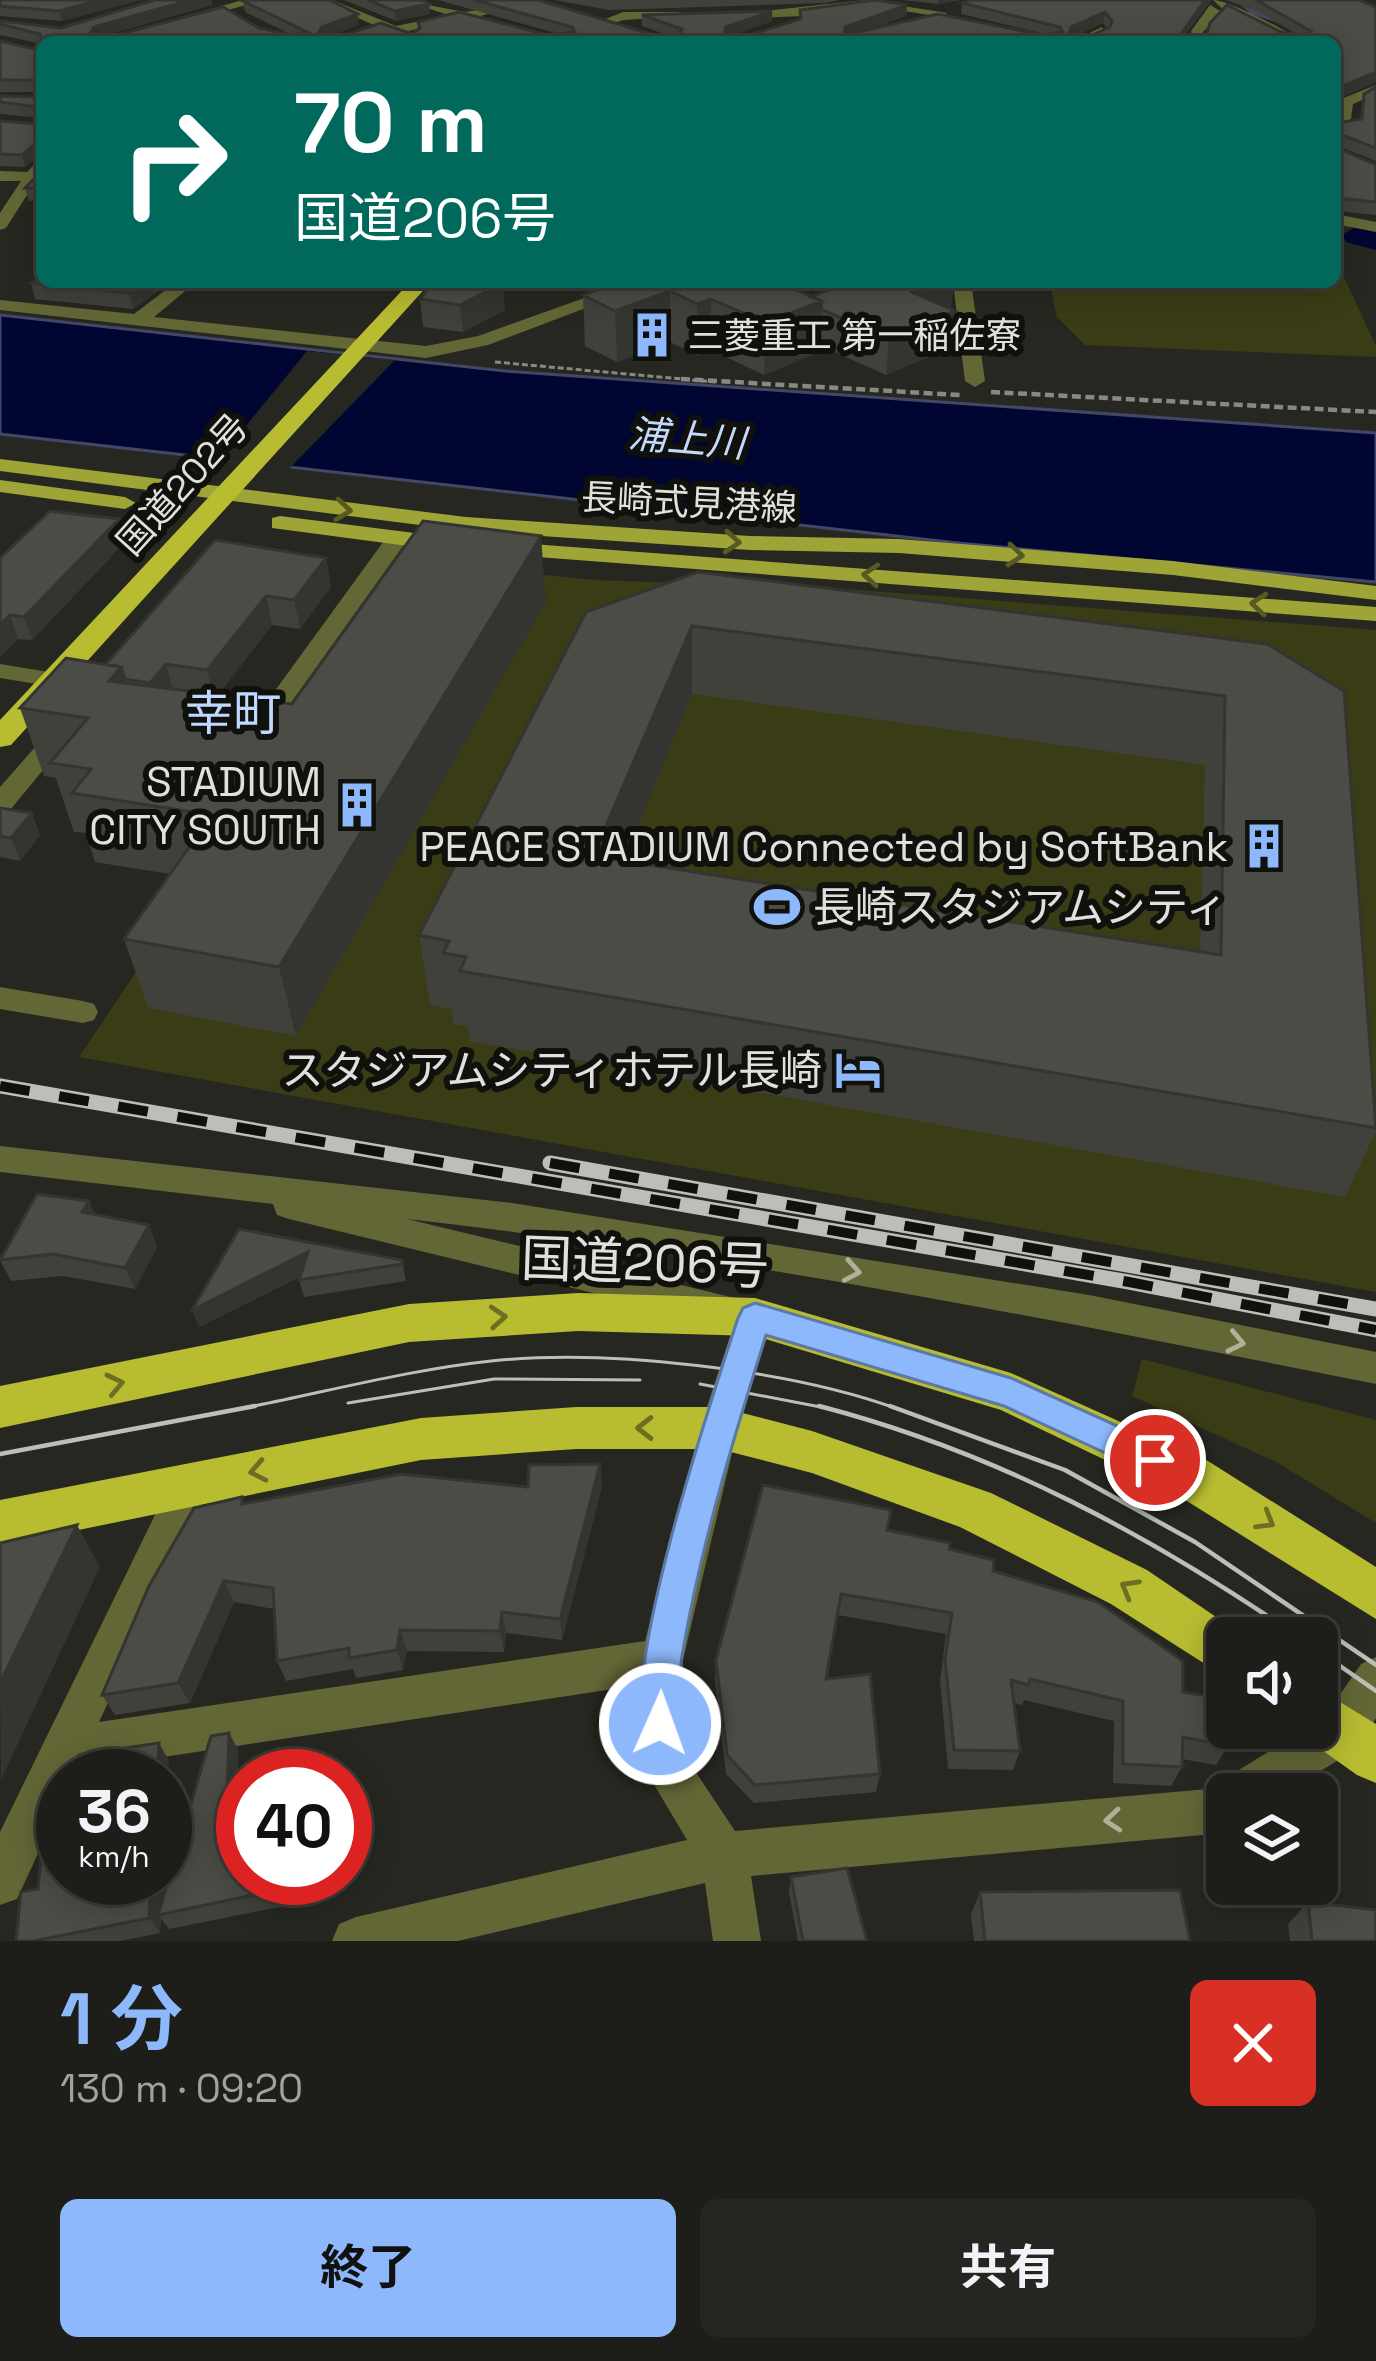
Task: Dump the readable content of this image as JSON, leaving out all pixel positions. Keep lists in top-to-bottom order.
{
  "streets": {
    "highway": ["国道202号", "国道206号"],
    "main road": ["長崎式見港線"]
  },
  "crossings": [
    ["国道202号", "長崎式見港線"]
  ],
  "districts": ["幸町"],
  "water": ["浦上川"],
  "places": {
    "building": ["三菱重工 第一稲佐寮", "STADIUM CITY SOUTH", "PEACE STADIUM Connected by SoftBank"],
    "sports": ["長崎スタジアムシティ"],
    "hotel": ["スタジアムシティホテル長崎"]
  },
  "page": {
    "turn": ["70 m", "国道206号"],
    "speed": "36 km/h",
    "limit": "40",
    "heading": ["1 分", "130 m · 09:20"],
    "buttons": ["終了", "共有"]
  }
}
